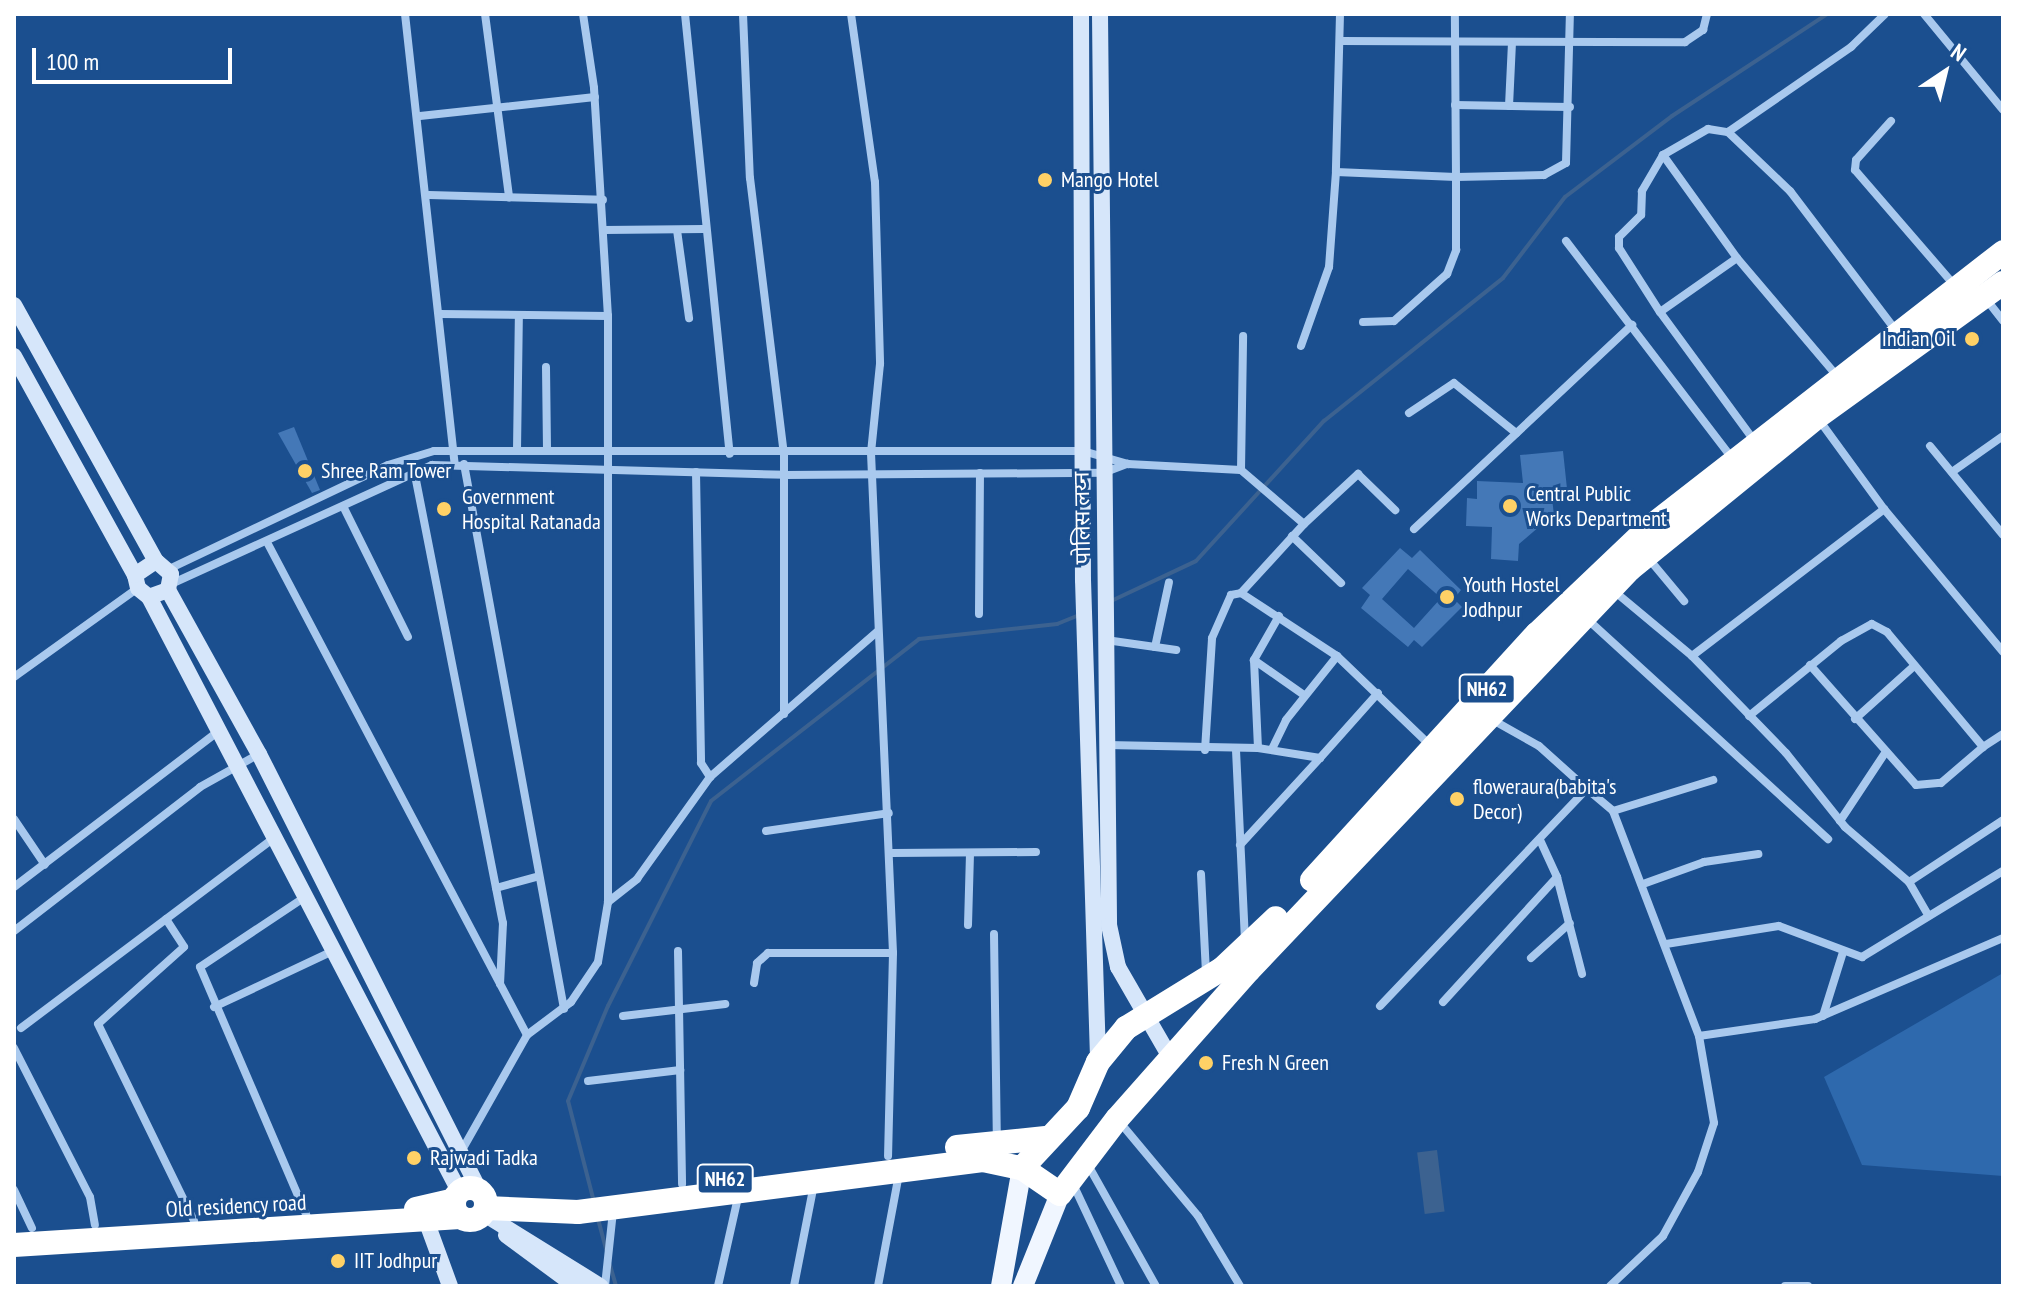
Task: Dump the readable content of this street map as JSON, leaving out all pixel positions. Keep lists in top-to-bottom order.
{
  "streets": {
    "highway": ["NH62", "Old residency road"],
    "street": ["पोलिस लय्न"]
  },
  "crossings": [
    ["पोलिस लय्न", "NH62"],
    ["NH62", "Old residency road"]
  ],
  "places": [
    "Mango Hotel",
    "Indian Oil",
    "Shree Ram Tower",
    "Central Public Works Department",
    "Government Hospital Ratanada",
    "Youth Hostel Jodhpur",
    "floweraura(babita's Decor)",
    "Fresh N Green",
    "Rajwadi Tadka",
    "IIT Jodhpur"
  ],
  "scale_bar": "100 m",
  "north": "top right"
}
